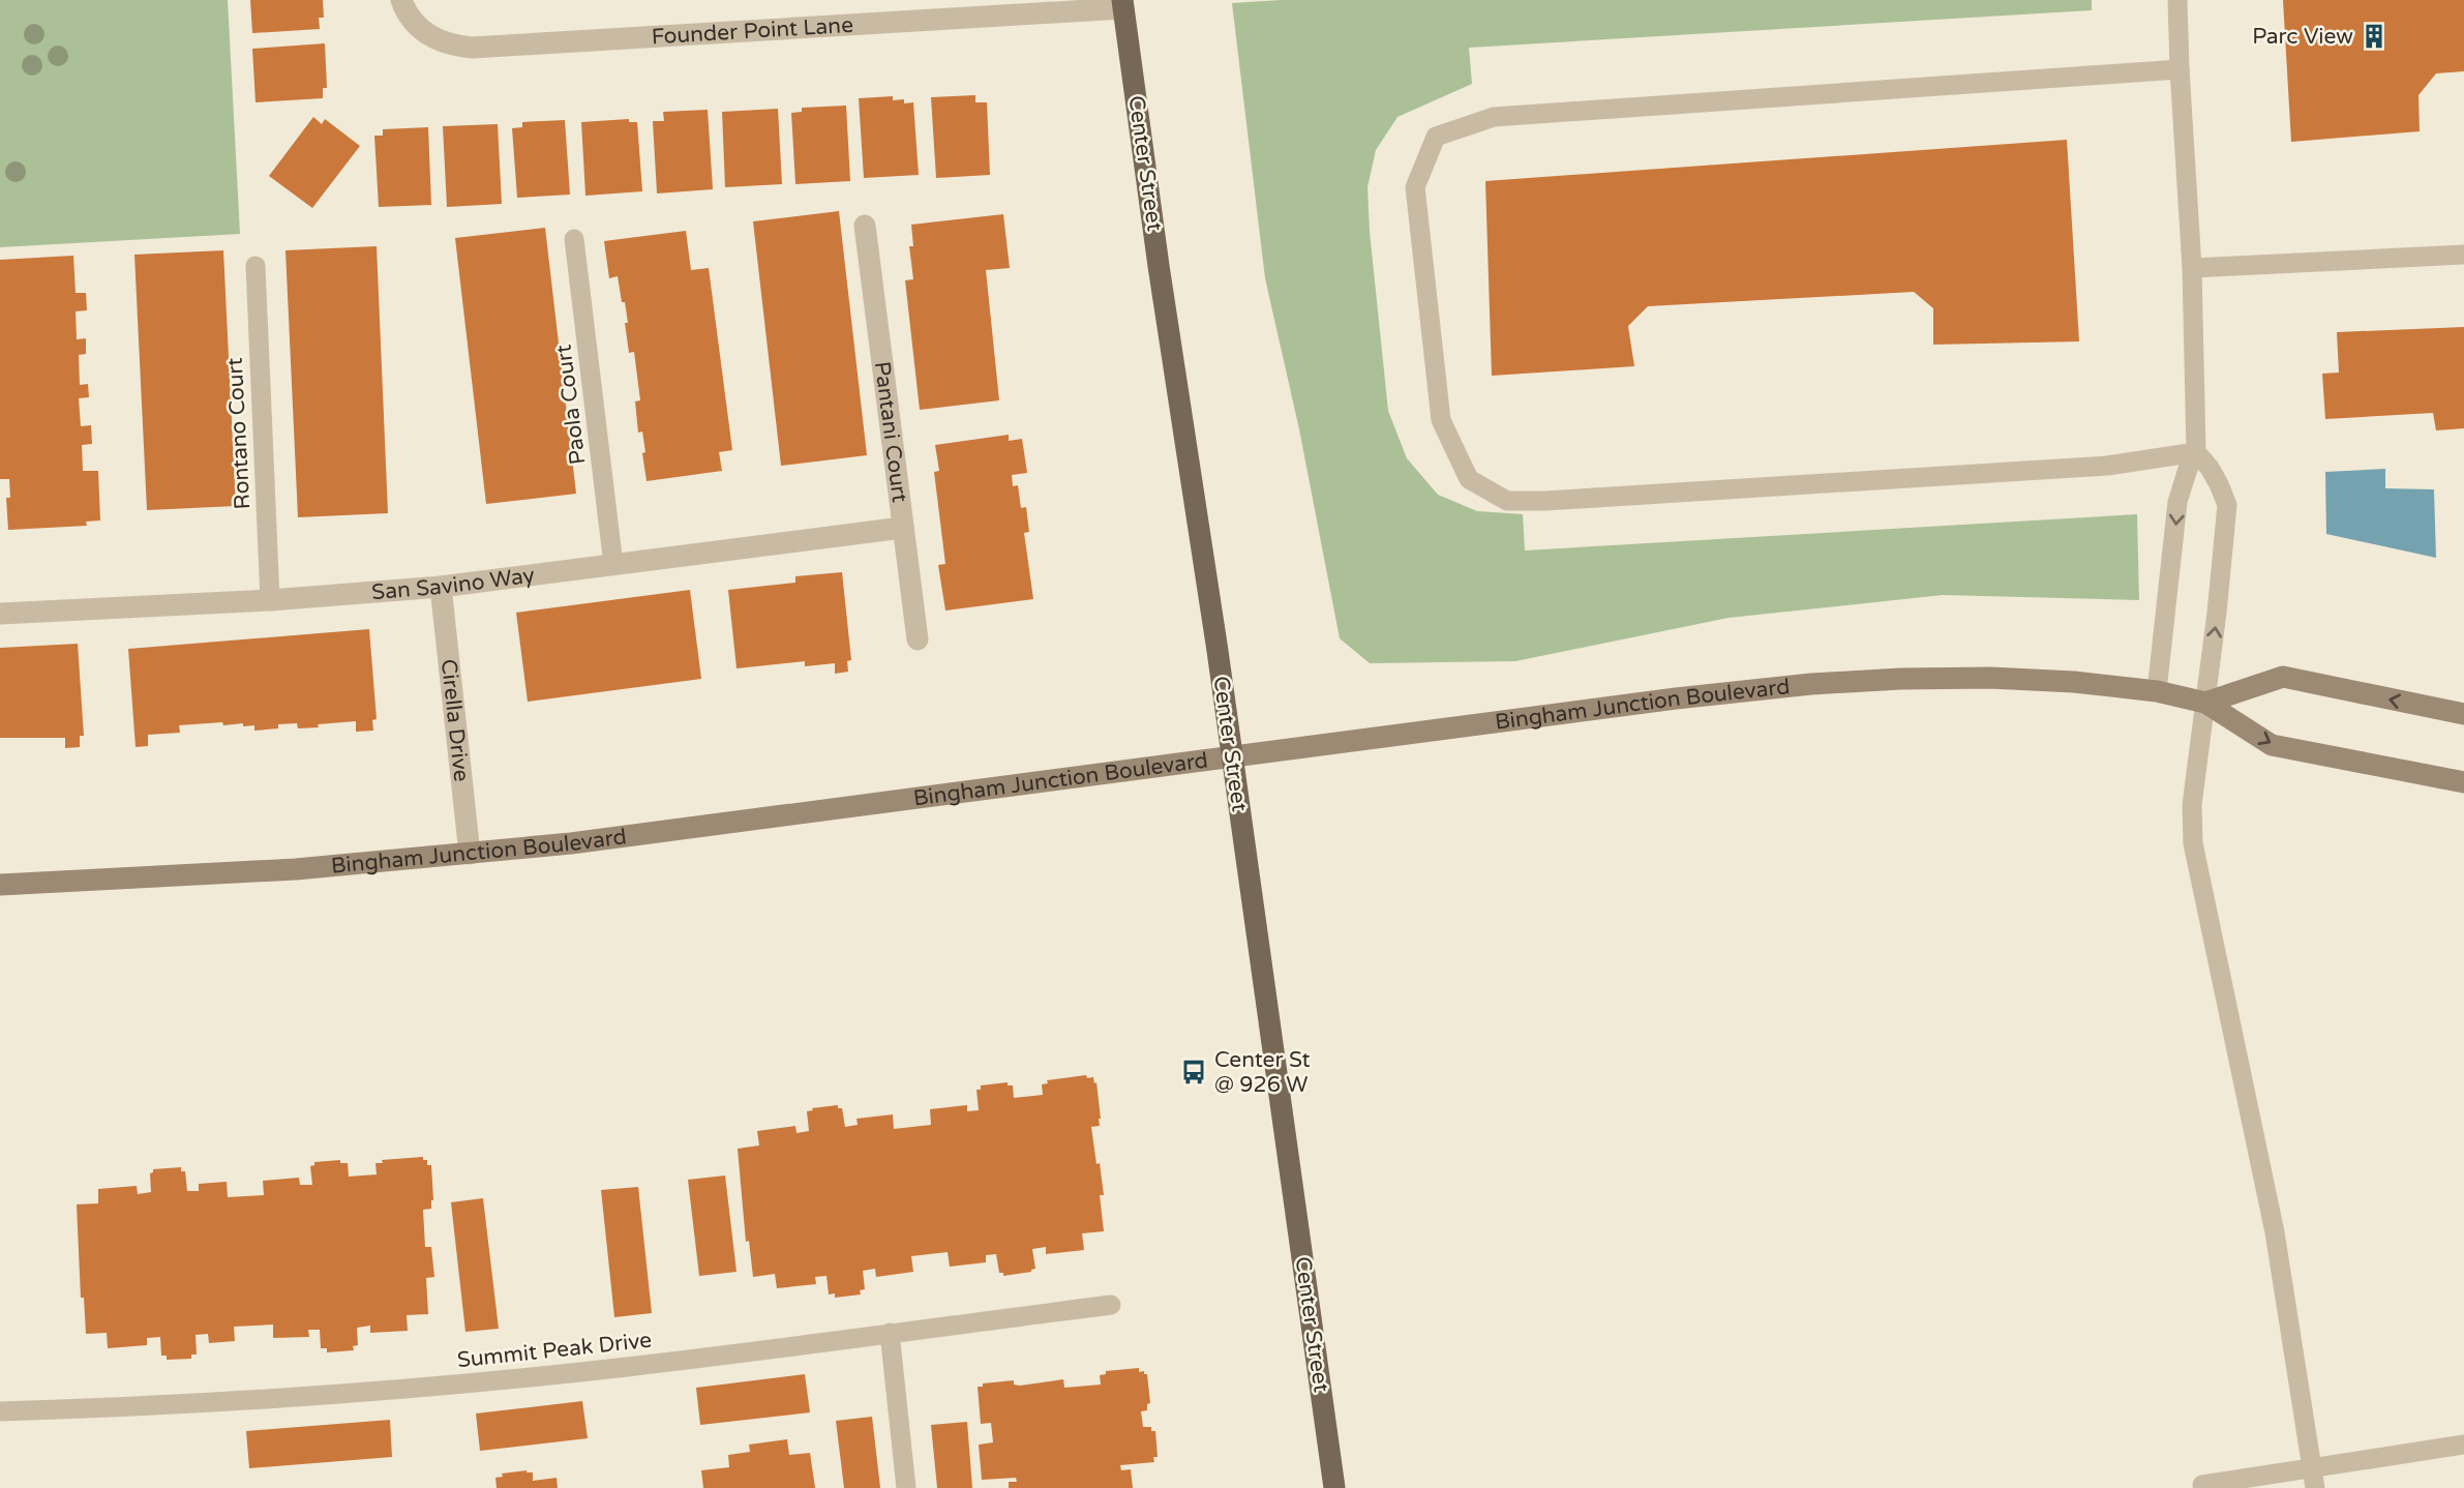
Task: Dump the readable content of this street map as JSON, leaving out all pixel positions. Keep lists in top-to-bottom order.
{
  "streets": {
    "main road": ["Center Street", "Bingham Junction Boulevard"],
    "street": [
      "Founder Point Lane",
      "Pantani Court",
      "San Savino Way",
      "Cirella Drive"
    ],
    "lane": ["Paola Court", "Rontano Court", "Summit Peak Drive"]
  },
  "crossings": [
    ["Founder Point Lane", "Center Street"],
    ["Center Street", "Bingham Junction Boulevard"],
    ["Paola Court", "San Savino Way"],
    ["Pantani Court", "San Savino Way"],
    ["Rontano Court", "San Savino Way"],
    ["San Savino Way", "Cirella Drive"],
    ["Bingham Junction Boulevard", "Cirella Drive"]
  ],
  "places": {
    "building": ["Parc View"],
    "bus stop": ["Center St @ 926 W"]
  }
}
